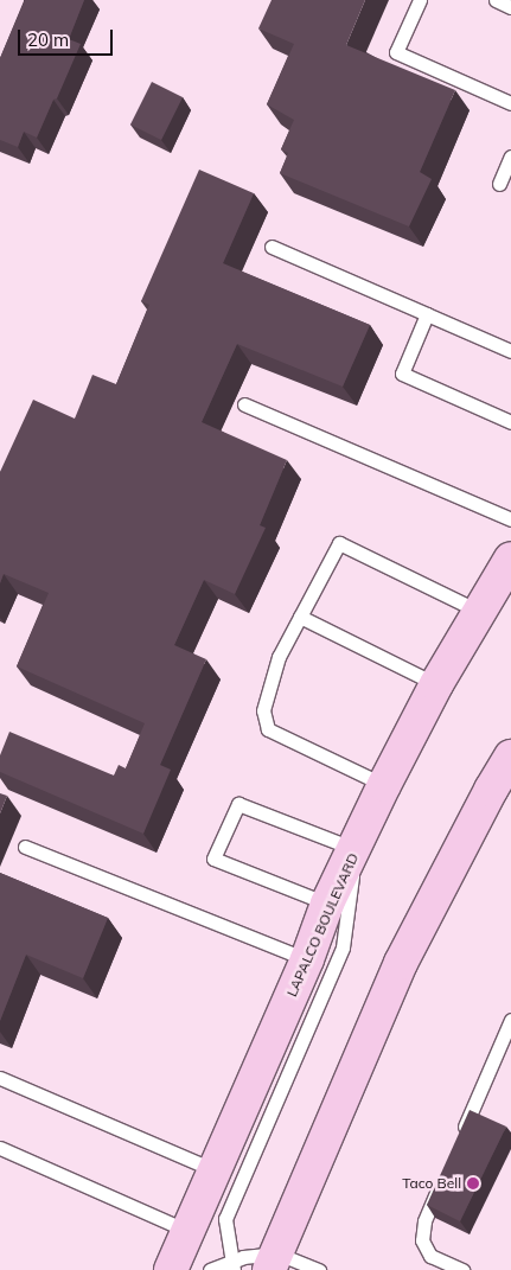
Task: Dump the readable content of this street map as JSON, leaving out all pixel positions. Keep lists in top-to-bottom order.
{
  "streets": {
    "main road": ["LAPALCO BOULEVARD"]
  },
  "places": ["Taco Bell"],
  "scale_bar": "20 m"
}
